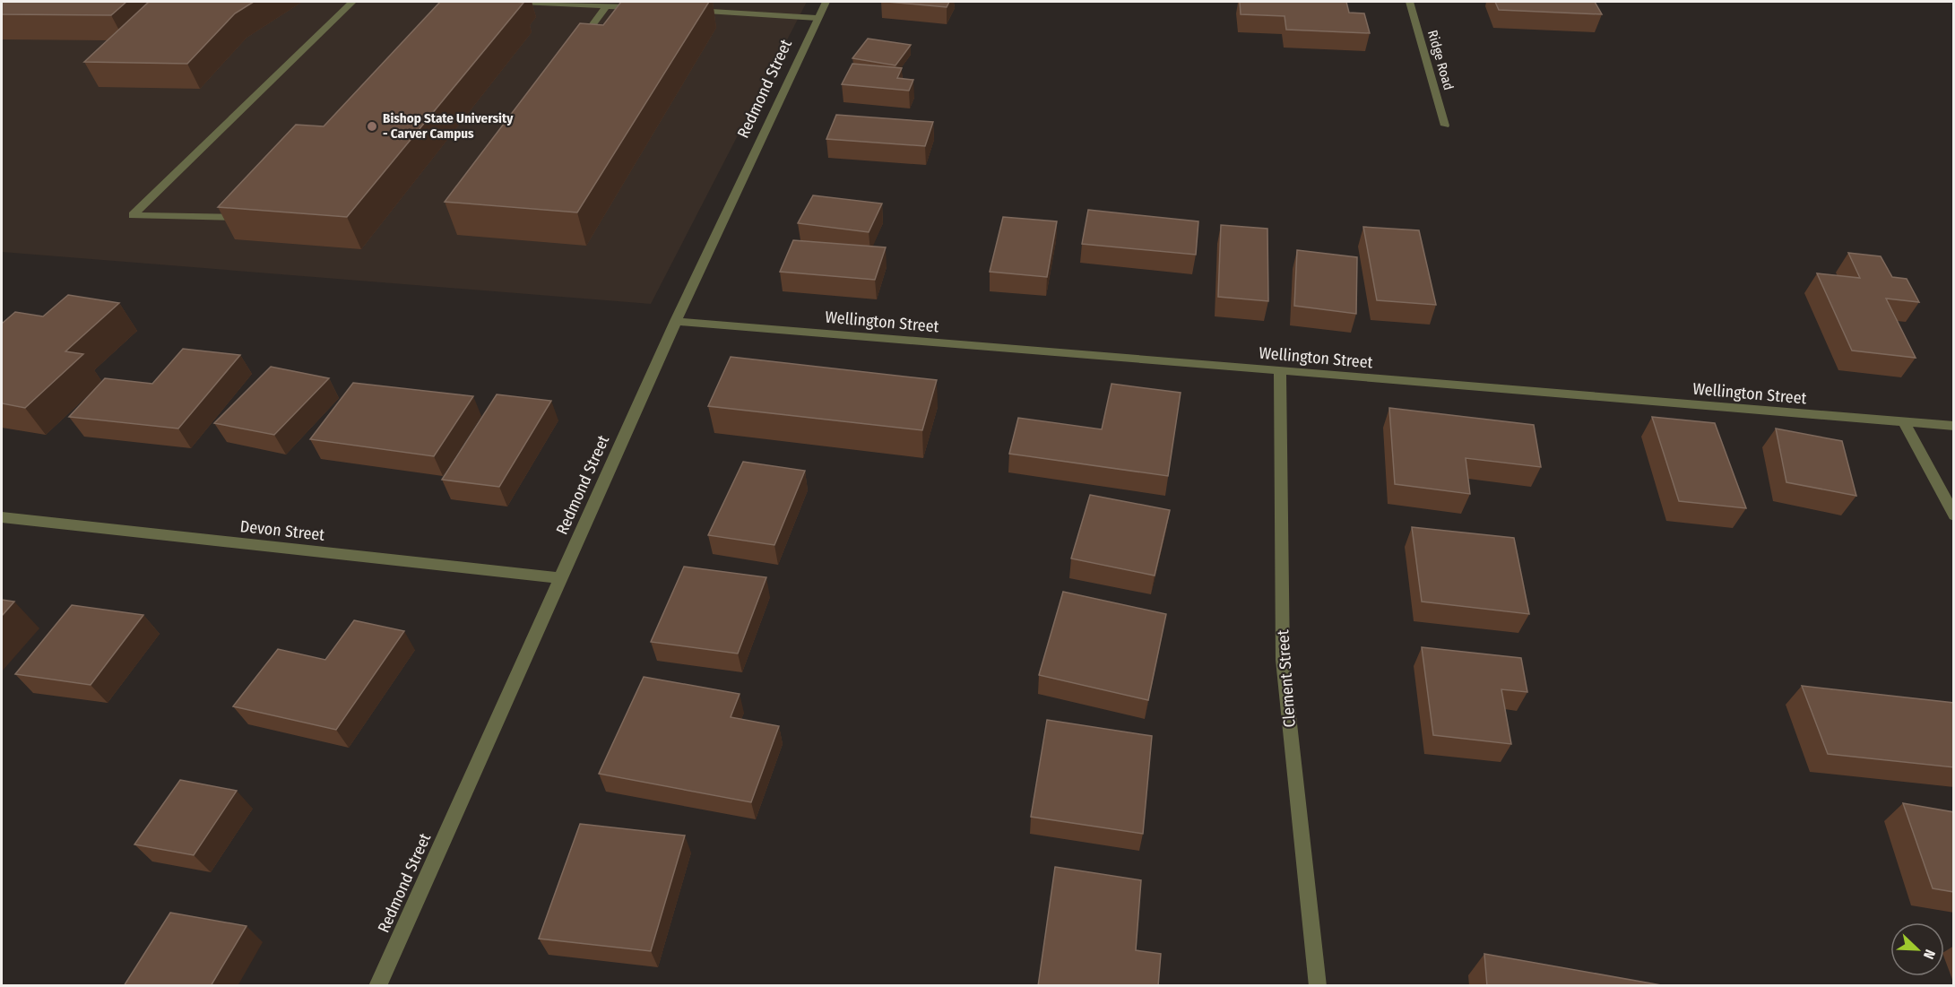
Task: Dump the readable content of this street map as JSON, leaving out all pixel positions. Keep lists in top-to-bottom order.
{
  "streets": {
    "street": [
      "Ridge Road",
      "Redmond Street",
      "Wellington Street",
      "Devon Street",
      "Clement Street"
    ]
  },
  "crossings": [
    ["Redmond Street", "Wellington Street"],
    ["Redmond Street", "Devon Street"],
    ["Wellington Street", "Clement Street"]
  ],
  "places": ["Bishop State University - Carver Campus"],
  "north": "bottom right"
}
